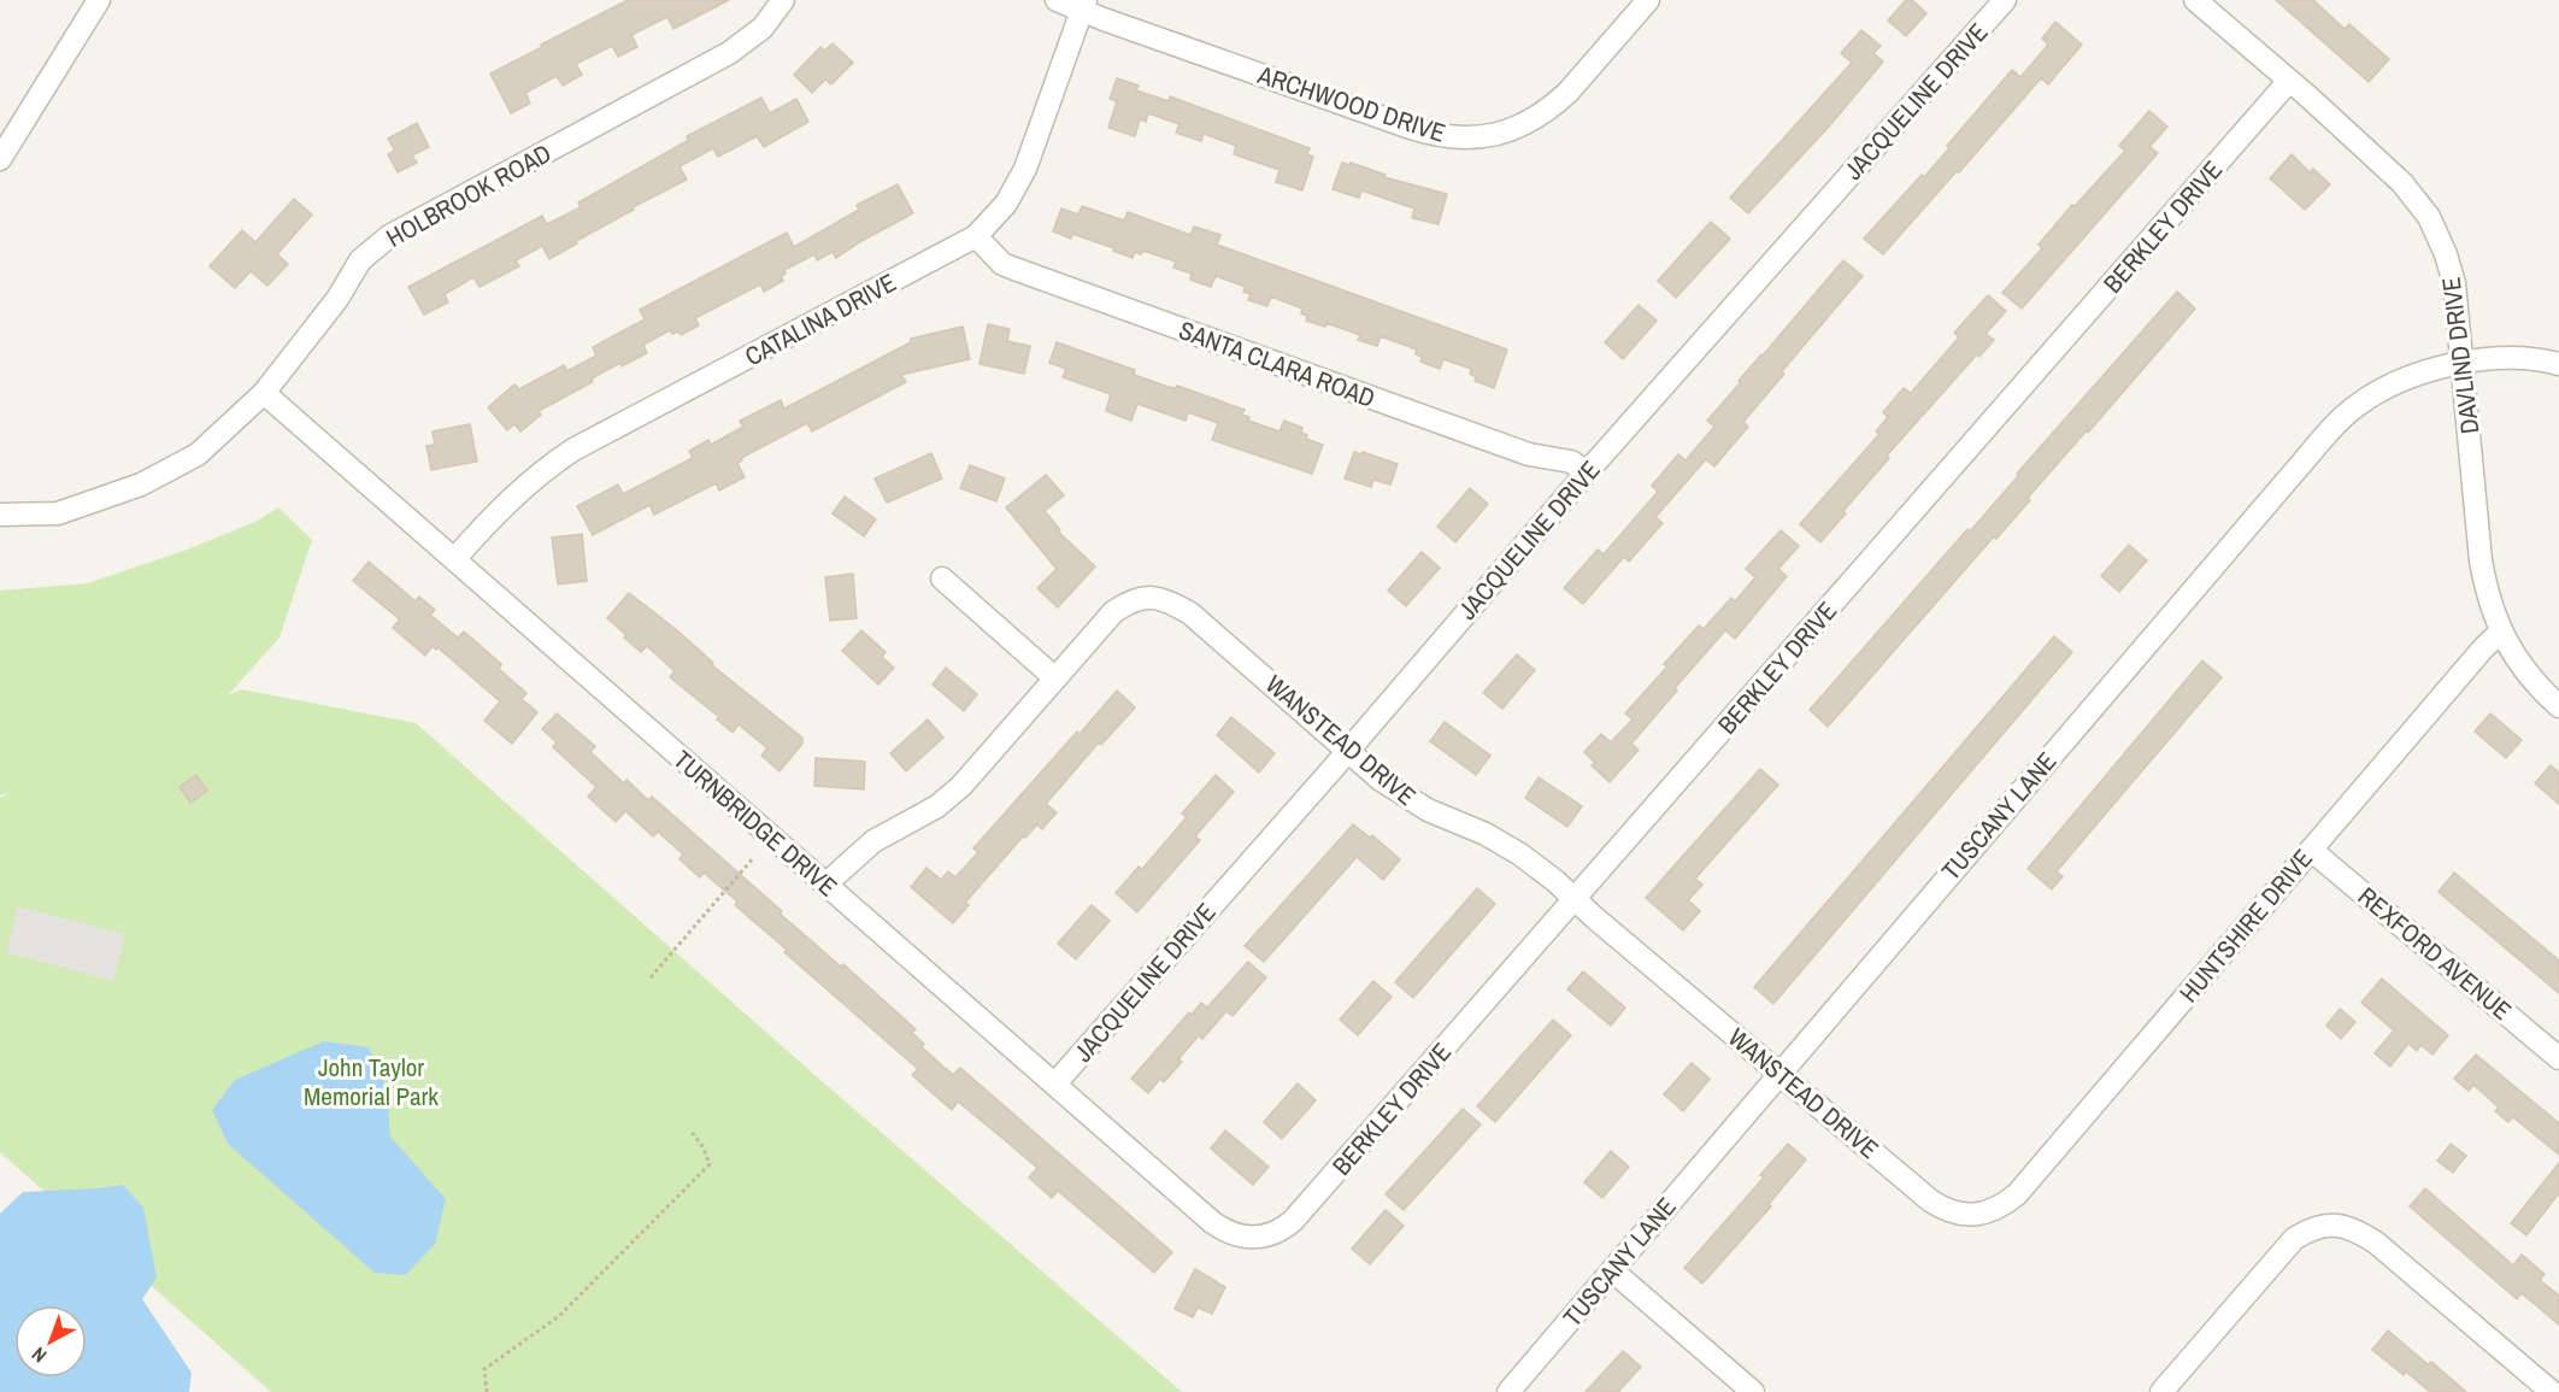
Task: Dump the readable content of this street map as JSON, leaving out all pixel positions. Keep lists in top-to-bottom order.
{
  "streets": {
    "street": [
      "JACQUELINE DRIVE",
      "ARCHWOOD DRIVE",
      "HOLBROOK ROAD",
      "BERKLEY DRIVE",
      "CATALINA DRIVE",
      "DAVLIND DRIVE",
      "SANTA CLARA ROAD",
      "WANSTEAD DRIVE",
      "TUSCANY LANE",
      "TURNBRIDGE DRIVE",
      "HUNTSHIRE DRIVE",
      "REXFORD AVENUE"
    ]
  },
  "crossings": [
    ["JACQUELINE DRIVE", "SANTA CLARA ROAD"],
    ["JACQUELINE DRIVE", "WANSTEAD DRIVE"],
    ["JACQUELINE DRIVE", "TURNBRIDGE DRIVE"],
    ["ARCHWOOD DRIVE", "CATALINA DRIVE"],
    ["HOLBROOK ROAD", "TURNBRIDGE DRIVE"],
    ["BERKLEY DRIVE", "DAVLIND DRIVE"],
    ["BERKLEY DRIVE", "WANSTEAD DRIVE"],
    ["BERKLEY DRIVE", "TURNBRIDGE DRIVE"],
    ["CATALINA DRIVE", "SANTA CLARA ROAD"],
    ["CATALINA DRIVE", "TURNBRIDGE DRIVE"],
    ["DAVLIND DRIVE", "TUSCANY LANE"],
    ["DAVLIND DRIVE", "HUNTSHIRE DRIVE"],
    ["WANSTEAD DRIVE", "TUSCANY LANE"],
    ["WANSTEAD DRIVE", "TURNBRIDGE DRIVE"],
    ["WANSTEAD DRIVE", "HUNTSHIRE DRIVE"],
    ["HUNTSHIRE DRIVE", "REXFORD AVENUE"]
  ],
  "parks": ["John Taylor Memorial Park"],
  "north": "bottom left"
}
